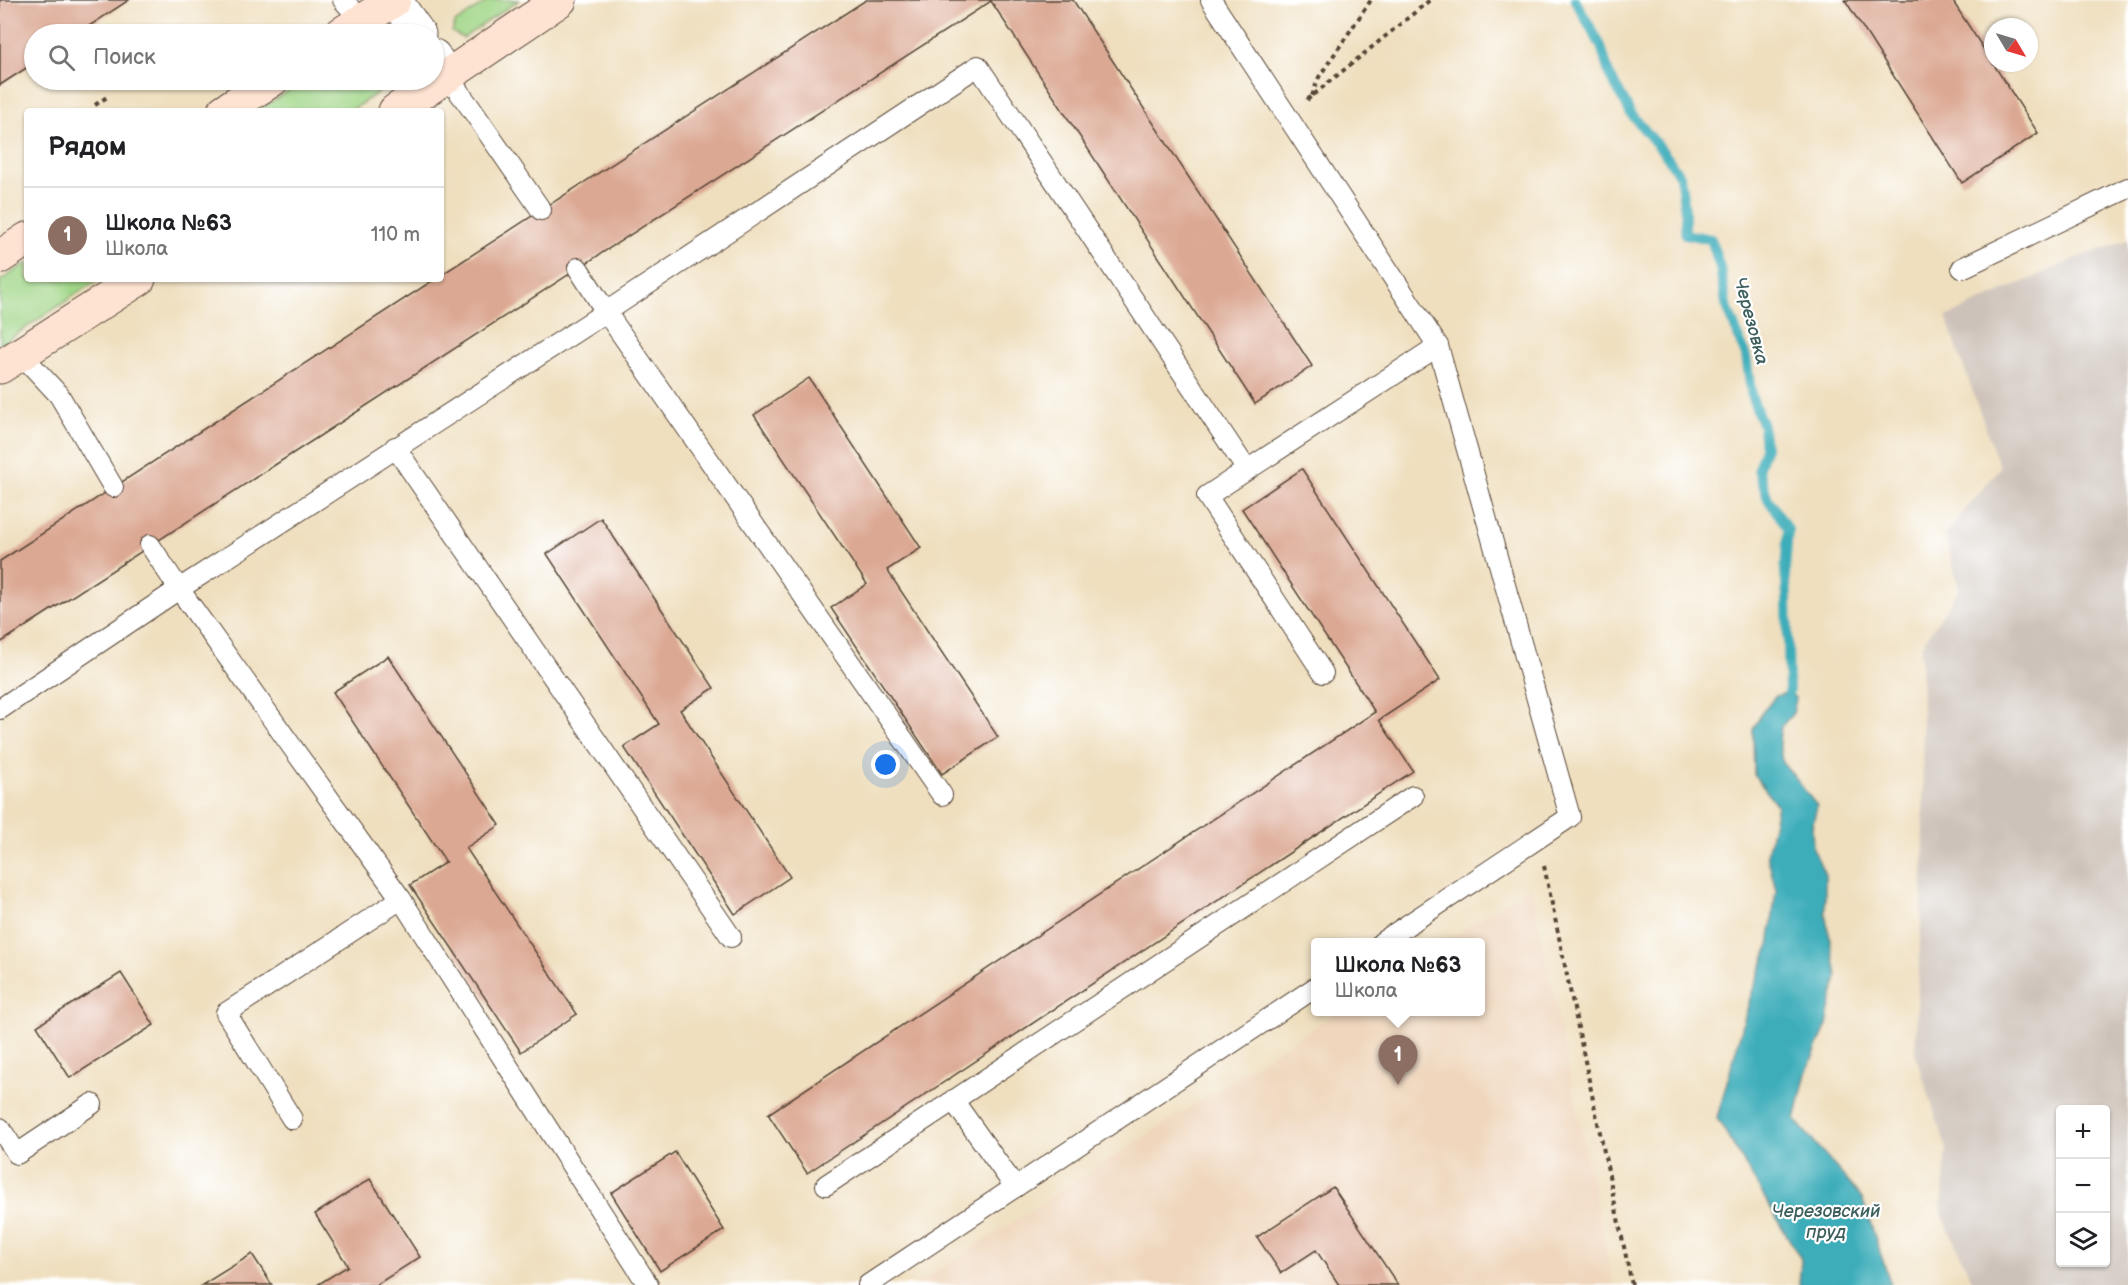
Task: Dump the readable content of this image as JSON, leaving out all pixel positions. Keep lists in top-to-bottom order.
{
  "water": ["Черезовка", "Черезовский пруд"],
  "north": "bottom right",
  "page": {
    "search": "Поиск",
    "heading": "Рядом",
    "list": [
      {
        "mark": "1",
        "name": "Школа №63",
        "note": "Школа",
        "value": "110 m"
      }
    ],
    "popup": ["Школа №63", "Школа"],
    "pins": "1",
    "map_buttons": ["+", "−"]
  }
}
